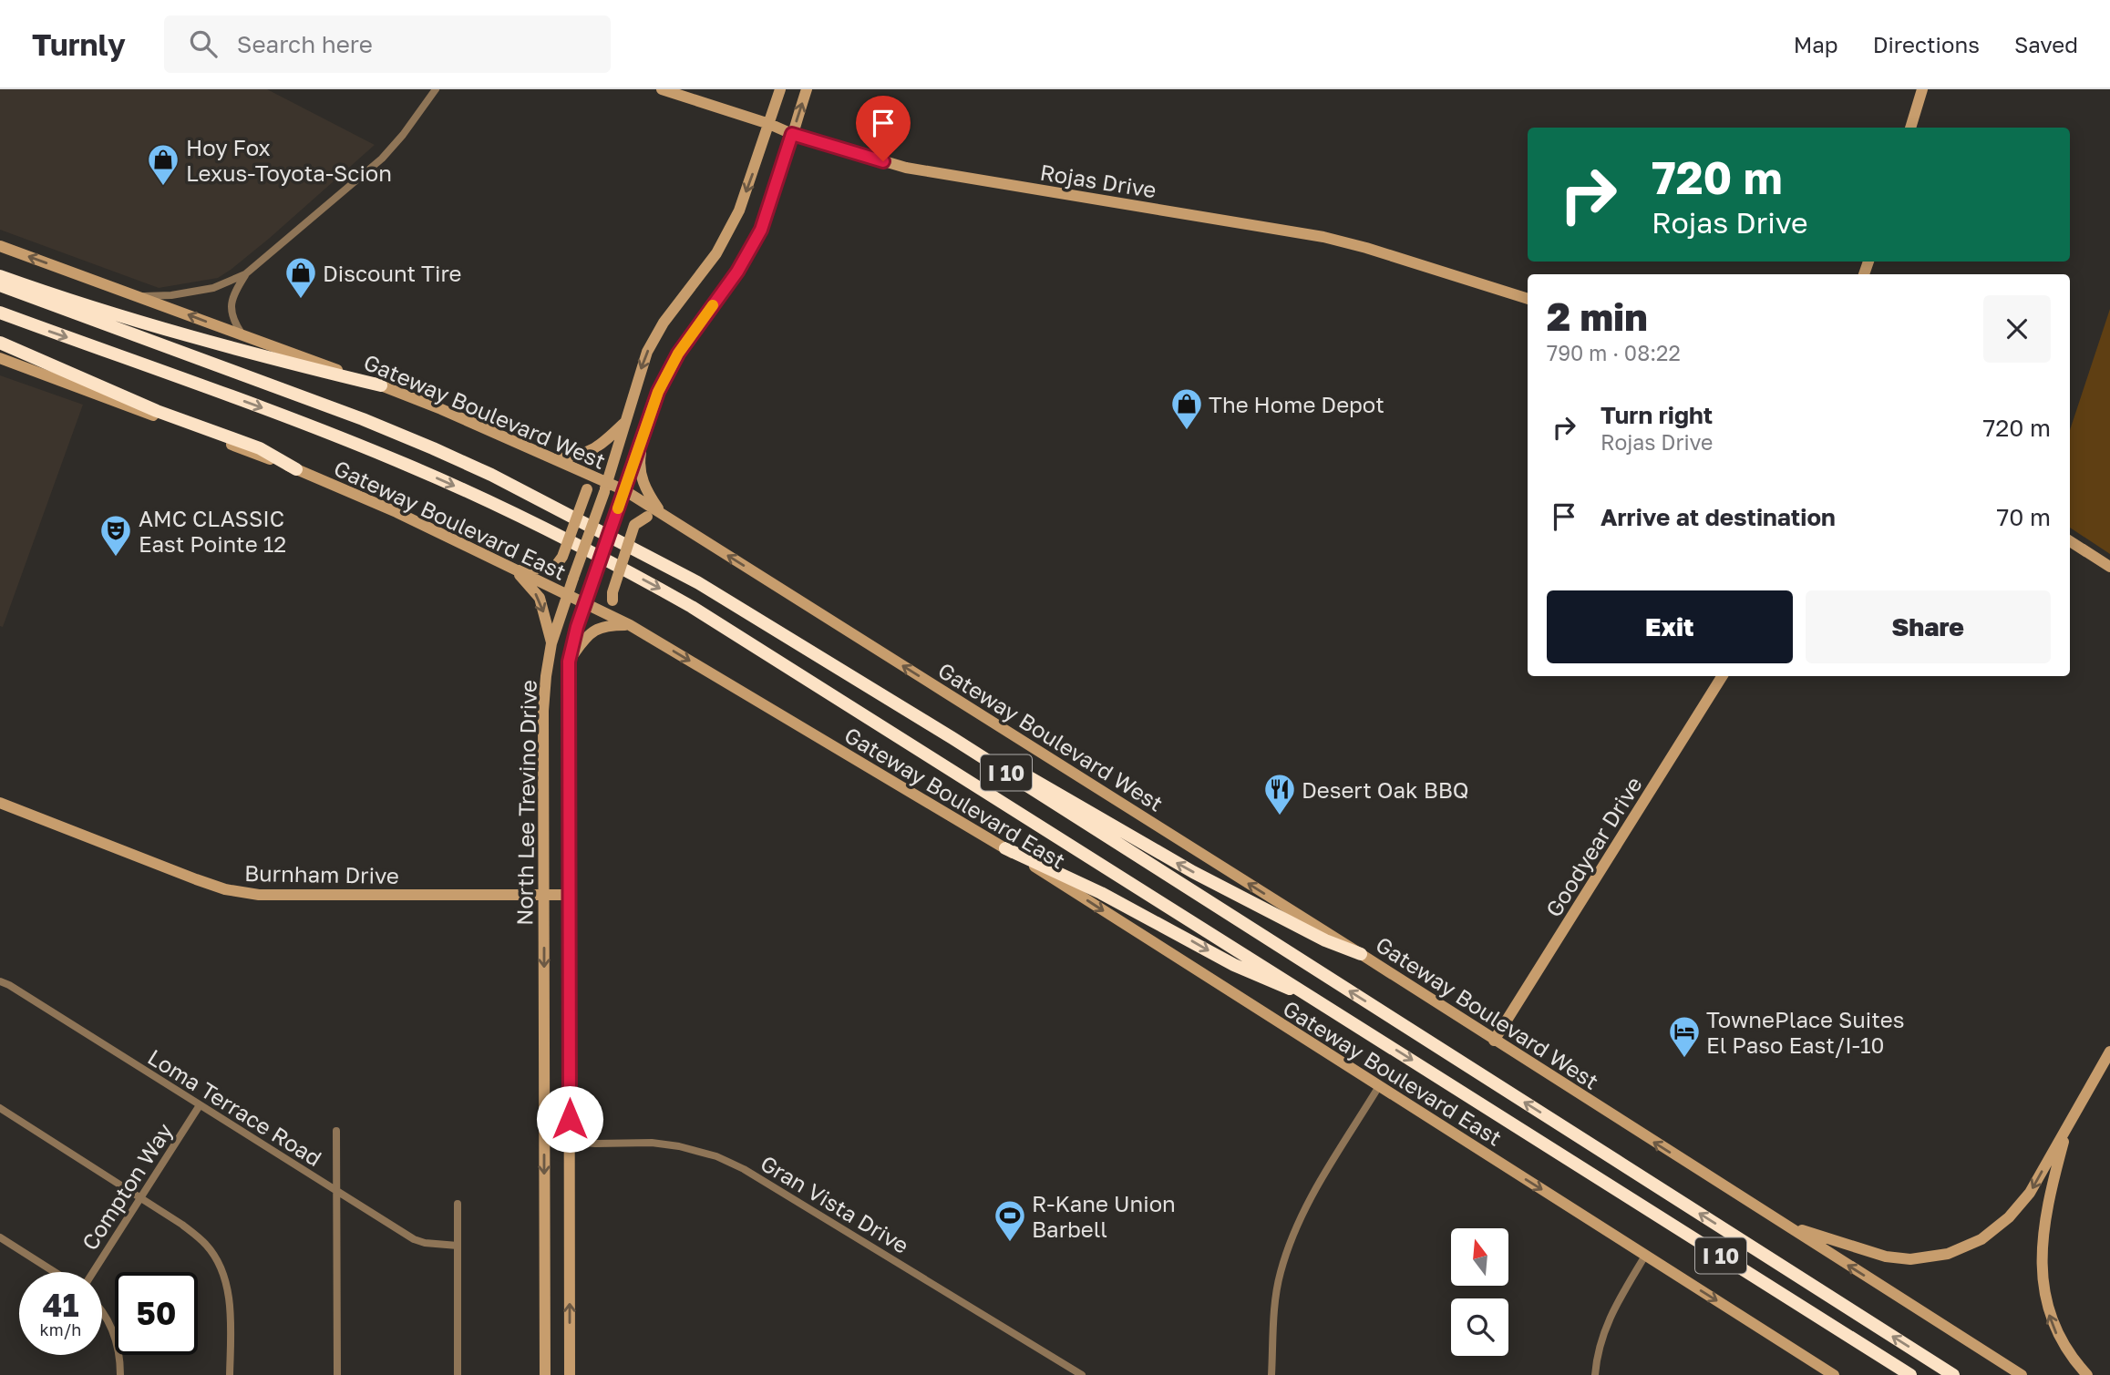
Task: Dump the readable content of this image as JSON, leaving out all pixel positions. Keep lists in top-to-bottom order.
{
  "streets": {
    "highway": ["I 10"],
    "main road": [
      "Rojas Drive",
      "Gateway Boulevard West",
      "Gateway Boulevard East",
      "North Lee Trevino Drive",
      "Goodyear Drive",
      "Burnham Drive"
    ],
    "street": ["Loma Terrace Road", "Compton Way", "Gran Vista Drive"]
  },
  "crossings": [
    ["Rojas Drive", "North Lee Trevino Drive"],
    ["Gateway Boulevard West", "North Lee Trevino Drive"],
    ["Gateway Boulevard West", "Goodyear Drive"],
    ["Gateway Boulevard East", "North Lee Trevino Drive"],
    ["North Lee Trevino Drive", "Burnham Drive"],
    ["North Lee Trevino Drive", "Gran Vista Drive"],
    ["Loma Terrace Road", "Compton Way"]
  ],
  "one_way": ["Gateway Boulevard West", "Gateway Boulevard East"],
  "places": {
    "shop": ["Hoy Fox Lexus-Toyota-Scion", "Discount Tire", "The Home Depot"],
    "theatre": ["AMC CLASSIC East Pointe 12"],
    "restaurant": ["Desert Oak BBQ"],
    "hotel": ["TownePlace Suites El Paso East/I-10"],
    "sports": ["R-Kane Union Barbell"]
  },
  "north": "top",
  "page": {
    "header": "Turnly",
    "search": "Search here",
    "nav": ["Map", "Directions", "Saved"],
    "turn": ["720 m", "Rojas Drive"],
    "heading": ["2 min", "790 m · 08:22"],
    "list": [
      {
        "name": "Turn right",
        "note": "Rojas Drive",
        "value": "720 m"
      },
      {
        "name": "Arrive at destination",
        "value": "70 m"
      }
    ],
    "buttons": ["Exit", "Share"],
    "speed": "41 km/h",
    "limit": "50"
  }
}
